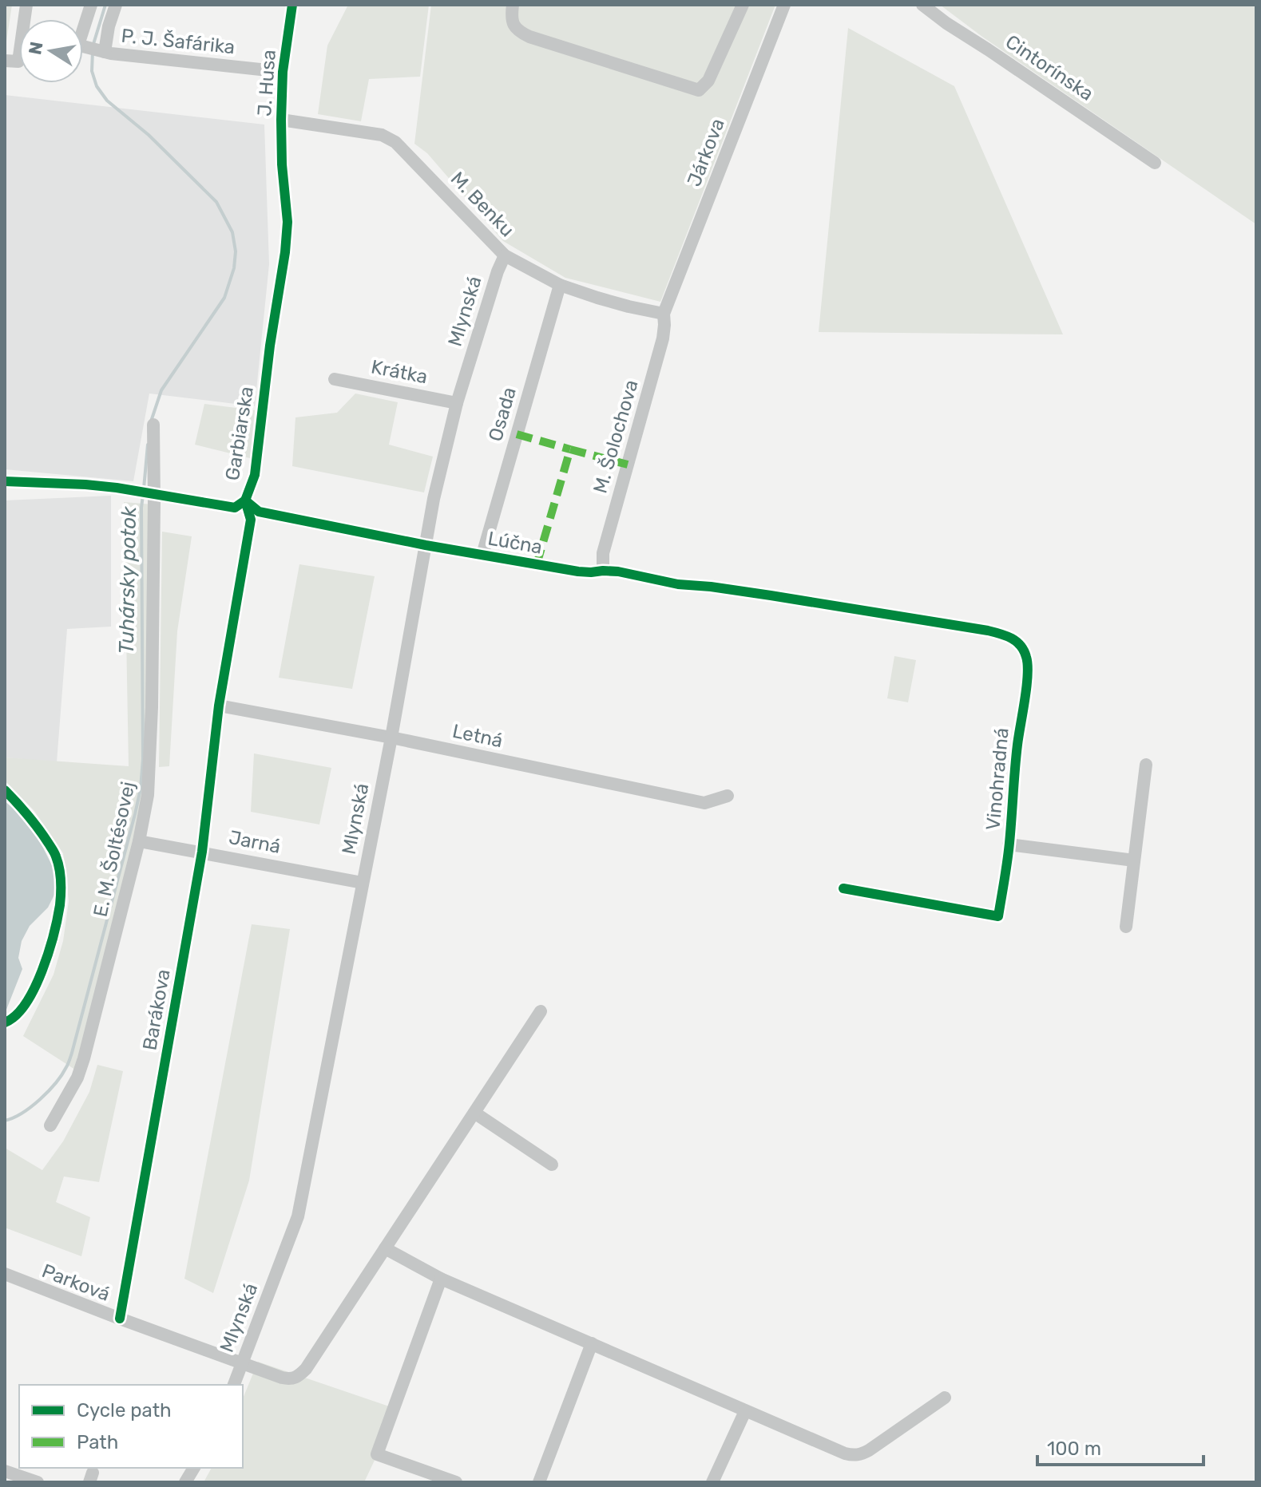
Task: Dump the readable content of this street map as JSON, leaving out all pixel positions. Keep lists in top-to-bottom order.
{
  "streets": {
    "street": [
      "P. J. Šafárika",
      "Cintorínska",
      "J. Husa",
      "Járkova",
      "M. Benku",
      "Mlynská",
      "Krátka",
      "Osada",
      "Garbiarska",
      "M. Šolochova",
      "Lúčna",
      "Letná",
      "Vinohradná",
      "Jarná",
      "E. M. Šoltésovej",
      "Barákova",
      "Parková"
    ]
  },
  "crossings": [
    ["P. J. Šafárika", "J. Husa"],
    ["J. Husa", "M. Benku"],
    ["J. Husa", "Garbiarska"],
    ["Járkova", "M. Benku"],
    ["Járkova", "M. Šolochova"],
    ["M. Benku", "Mlynská"],
    ["M. Benku", "Osada"],
    ["M. Benku", "M. Šolochova"],
    ["Mlynská", "Krátka"],
    ["Mlynská", "Lúčna"],
    ["Mlynská", "Letná"],
    ["Mlynská", "Jarná"],
    ["Mlynská", "Parková"],
    ["Osada", "Lúčna"],
    ["Garbiarska", "Lúčna"],
    ["Garbiarska", "Letná"],
    ["Garbiarska", "Barákova"],
    ["M. Šolochova", "Lúčna"],
    ["Lúčna", "Vinohradná"],
    ["Letná", "Barákova"],
    ["Jarná", "E. M. Šoltésovej"],
    ["Jarná", "Barákova"],
    ["Barákova", "Parková"]
  ],
  "water": ["Tuhársky potok"],
  "legend": ["Cycle path", "Path"],
  "scale_bar": "100 m",
  "north": "left"
}
